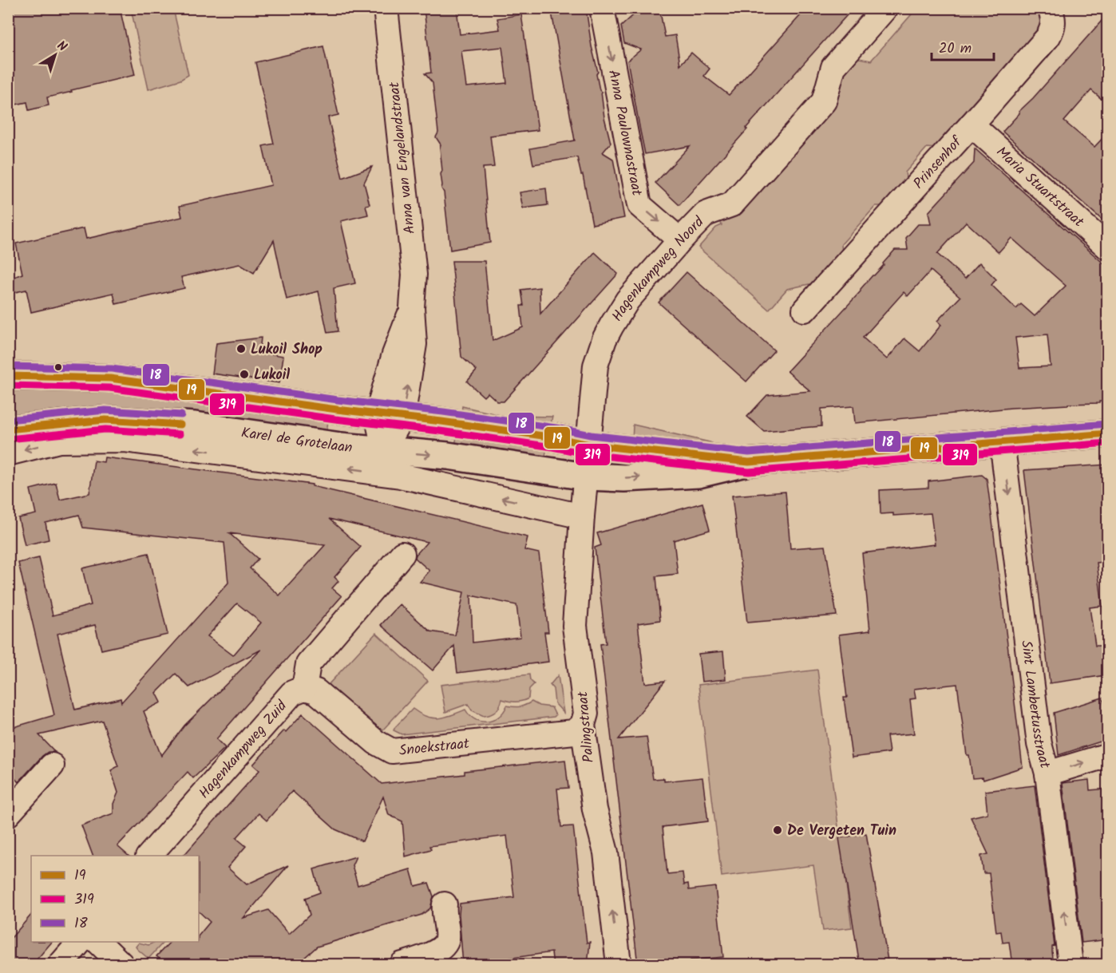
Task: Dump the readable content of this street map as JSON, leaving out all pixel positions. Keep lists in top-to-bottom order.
{
  "streets": {
    "main road": ["Karel de Grotelaan"],
    "street": [
      "Anna Paulownastraat",
      "Anna van Engelandstraat",
      "Prinsenhof",
      "Maria Stuartstraat",
      "Hagenkampweg Noord",
      "Sint Lambertusstraat",
      "Palingstraat",
      "Snoekstraat",
      "Hagenkampweg Zuid"
    ]
  },
  "crossings": [
    ["Anna Paulownastraat", "Hagenkampweg Noord"],
    ["Anna van Engelandstraat", "Karel de Grotelaan"],
    ["Prinsenhof", "Maria Stuartstraat"],
    ["Hagenkampweg Noord", "Karel de Grotelaan"],
    ["Hagenkampweg Noord", "Palingstraat"],
    ["Karel de Grotelaan", "Palingstraat"],
    ["Palingstraat", "Snoekstraat"],
    ["Snoekstraat", "Hagenkampweg Zuid"]
  ],
  "one_way": ["Anna Paulownastraat", "Palingstraat"],
  "places": ["Lukoil Shop", "Lukoil", "De Vergeten Tuin"],
  "lines": ["transit line 18", "transit line 19", "transit line 319"],
  "legend": ["19", "319", "18"],
  "scale_bar": "20 m",
  "north": "top right"
}
